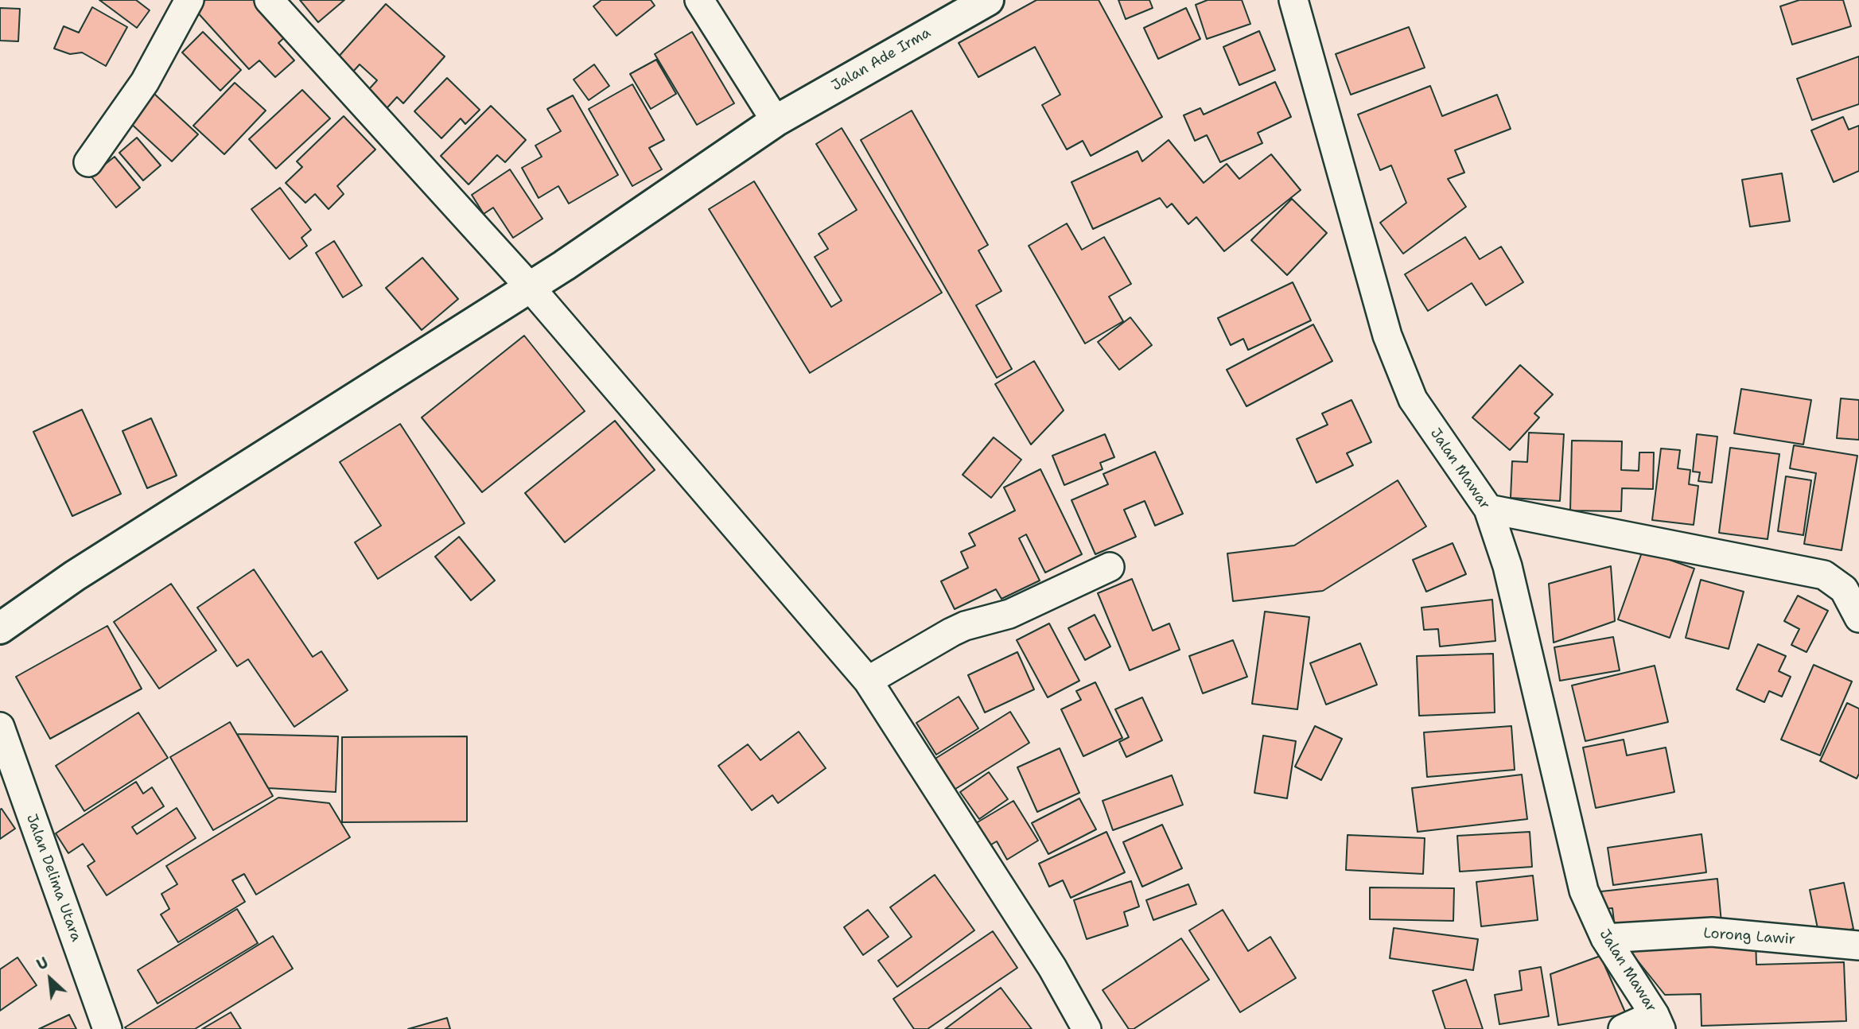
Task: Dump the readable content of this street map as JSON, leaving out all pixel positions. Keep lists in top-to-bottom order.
{
  "streets": {
    "street": [
      "Jalan Ade Irma",
      "Jalan Mawar",
      "Jalan Delima Utara",
      "Lorong Lawir"
    ]
  },
  "crossings": [
    ["Jalan Mawar", "Lorong Lawir"]
  ],
  "north": "top left"
}
